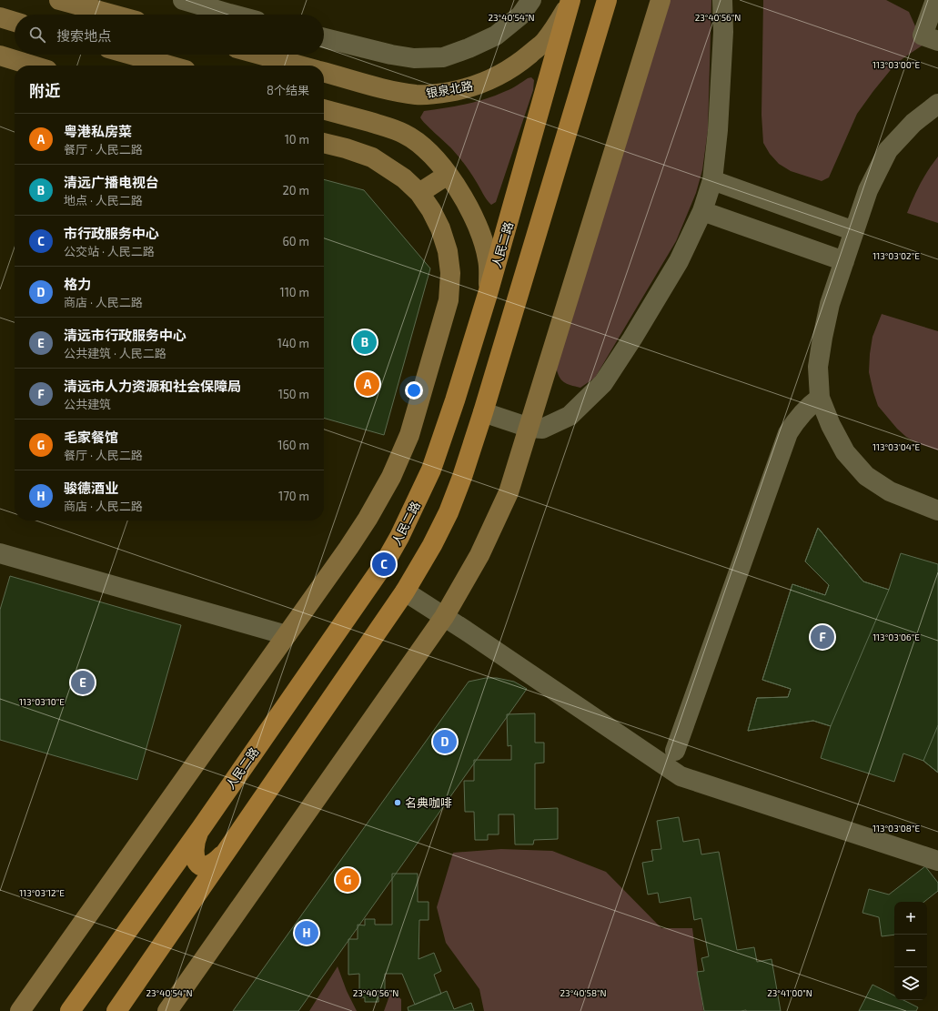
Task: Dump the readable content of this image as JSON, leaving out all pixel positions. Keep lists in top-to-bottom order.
{
  "streets": {
    "main road": ["银泉北路", "人民二路"]
  },
  "crossings": [
    ["银泉北路", "人民二路"]
  ],
  "places": ["名典咖啡"],
  "page": {
    "search": "搜索地点",
    "heading": ["附近", "8个结果"],
    "list": [
      {
        "mark": "A",
        "name": "粤港私房菜",
        "note": "餐厅 · 人民二路",
        "value": "10 m"
      },
      {
        "mark": "B",
        "name": "清远广播电视台",
        "note": "地点 · 人民二路",
        "value": "20 m"
      },
      {
        "mark": "C",
        "name": "市行政服务中心",
        "note": "公交站 · 人民二路",
        "value": "60 m"
      },
      {
        "mark": "D",
        "name": "格力",
        "note": "商店 · 人民二路",
        "value": "110 m"
      },
      {
        "mark": "E",
        "name": "清远市行政服务中心",
        "note": "公共建筑 · 人民二路",
        "value": "140 m"
      },
      {
        "mark": "F",
        "name": "清远市人力资源和社会保障局",
        "note": "公共建筑",
        "value": "150 m"
      },
      {
        "mark": "G",
        "name": "毛家餐馆",
        "note": "餐厅 · 人民二路",
        "value": "160 m"
      },
      {
        "mark": "H",
        "name": "骏德酒业",
        "note": "商店 · 人民二路",
        "value": "170 m"
      }
    ],
    "pins": [
      "B",
      "A",
      "C",
      "F",
      "E",
      "D",
      "G",
      "H"
    ],
    "map_buttons": ["+", "−"]
  },
  "coordinates": [
    "23°40'54\"N",
    "23°40'56\"N",
    "113°03'00\"E",
    "113°03'02\"E",
    "113°03'04\"E",
    "113°03'06\"E",
    "113°03'10\"E",
    "113°03'08\"E",
    "113°03'12\"E",
    "23°40'58\"N",
    "23°41'00\"N"
  ]
}
